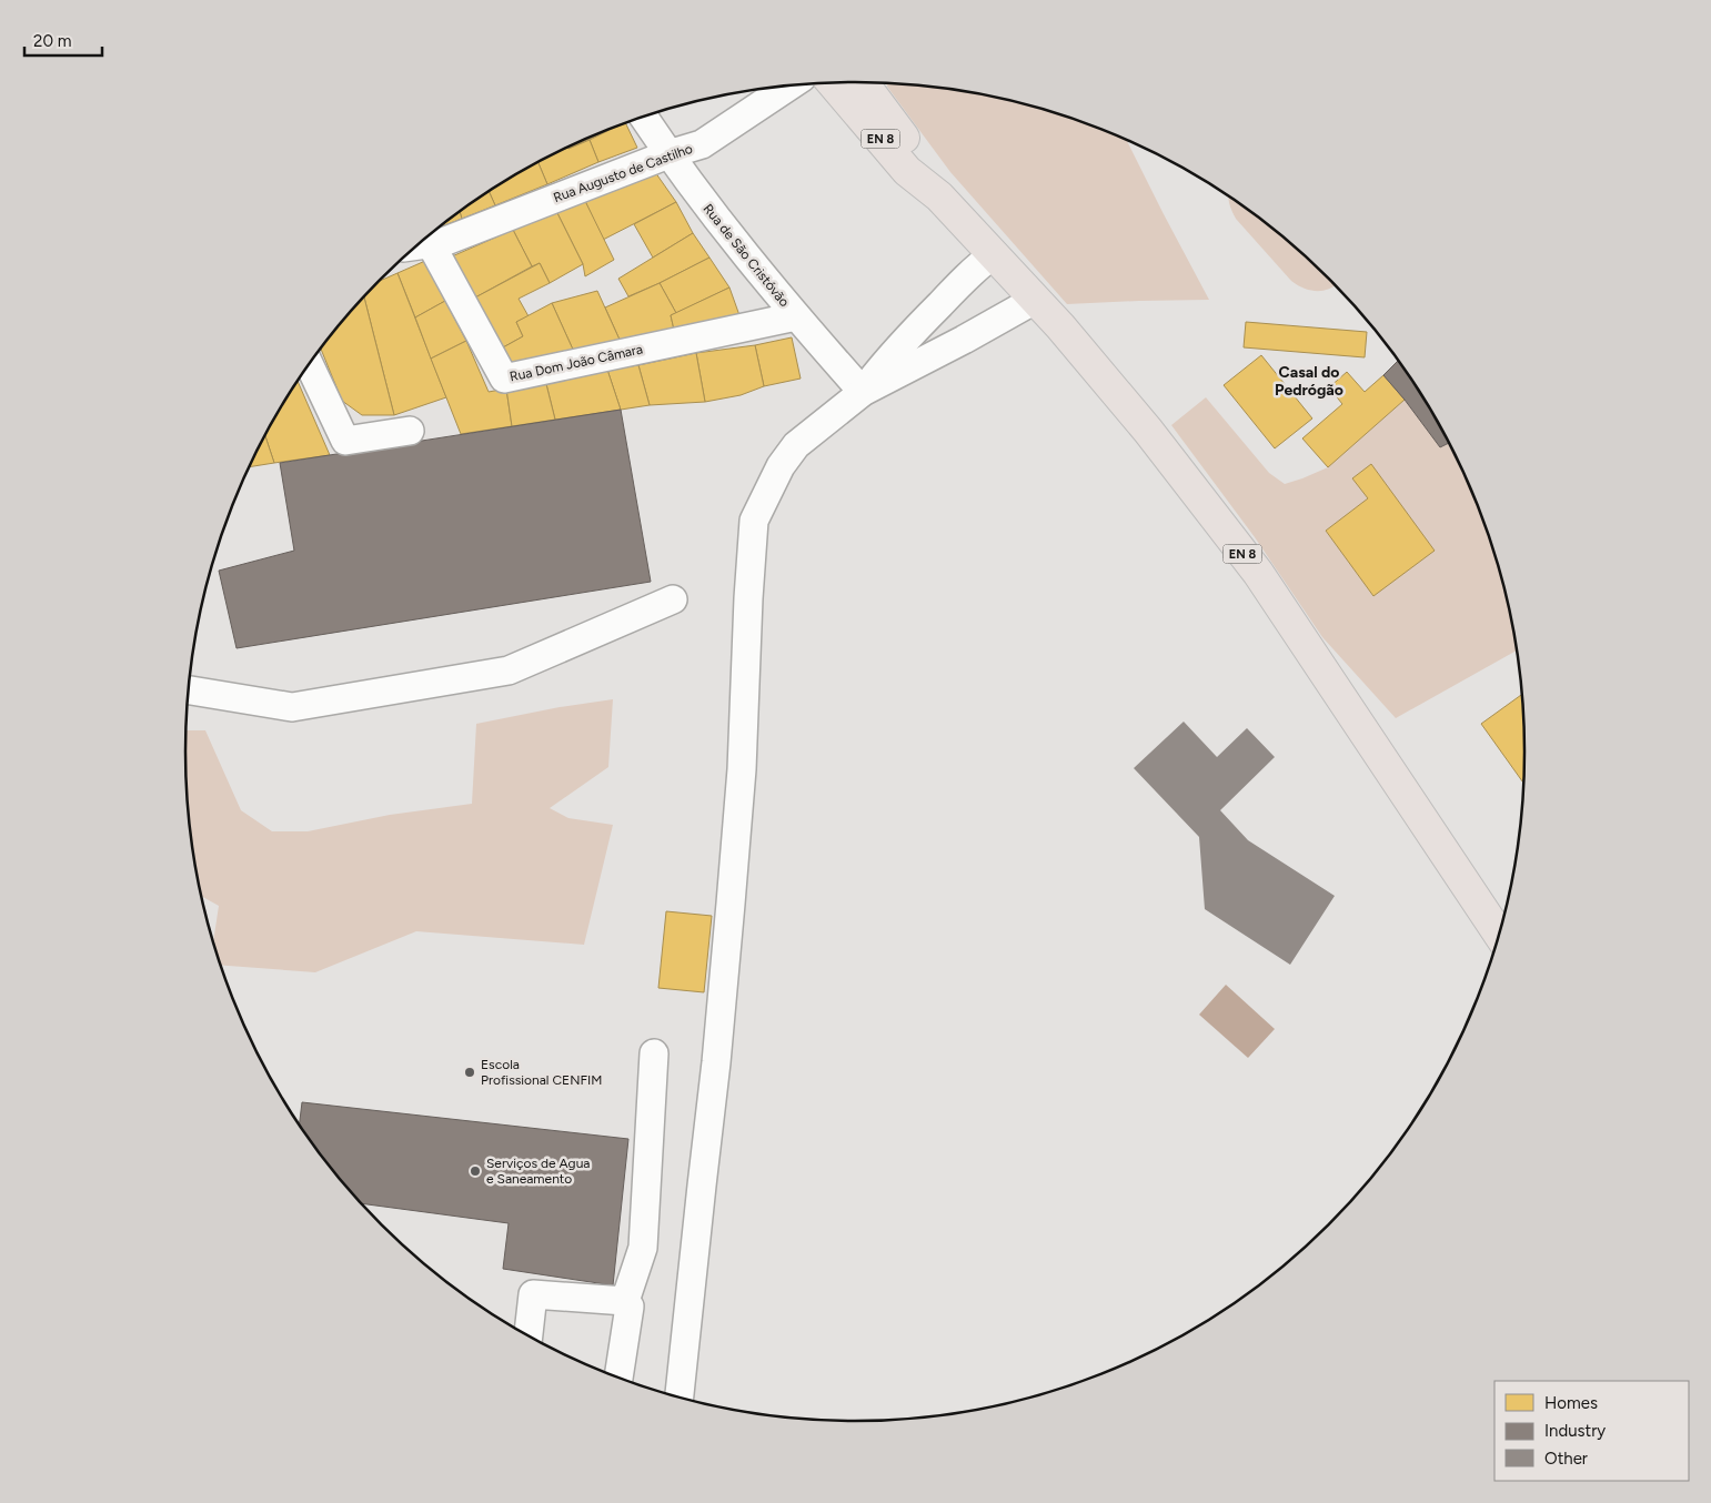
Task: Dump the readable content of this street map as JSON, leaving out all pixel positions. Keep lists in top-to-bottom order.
{
  "streets": {
    "main road": ["EN 8"],
    "street": ["Rua Augusto de Castilho", "Rua de São Cristóvão", "Rua Dom João Câmara"]
  },
  "crossings": [
    ["Rua Augusto de Castilho", "Rua de São Cristóvão"],
    ["Rua Augusto de Castilho", "Rua Dom João Câmara"],
    ["Rua de São Cristóvão", "Rua Dom João Câmara"]
  ],
  "districts": ["Casal do Pedrógão"],
  "places": ["Escola Profissional CENFIM", "Serviços de Agua e Saneamento"],
  "legend": ["Homes", "Industry", "Other"],
  "scale_bar": "20 m"
}
